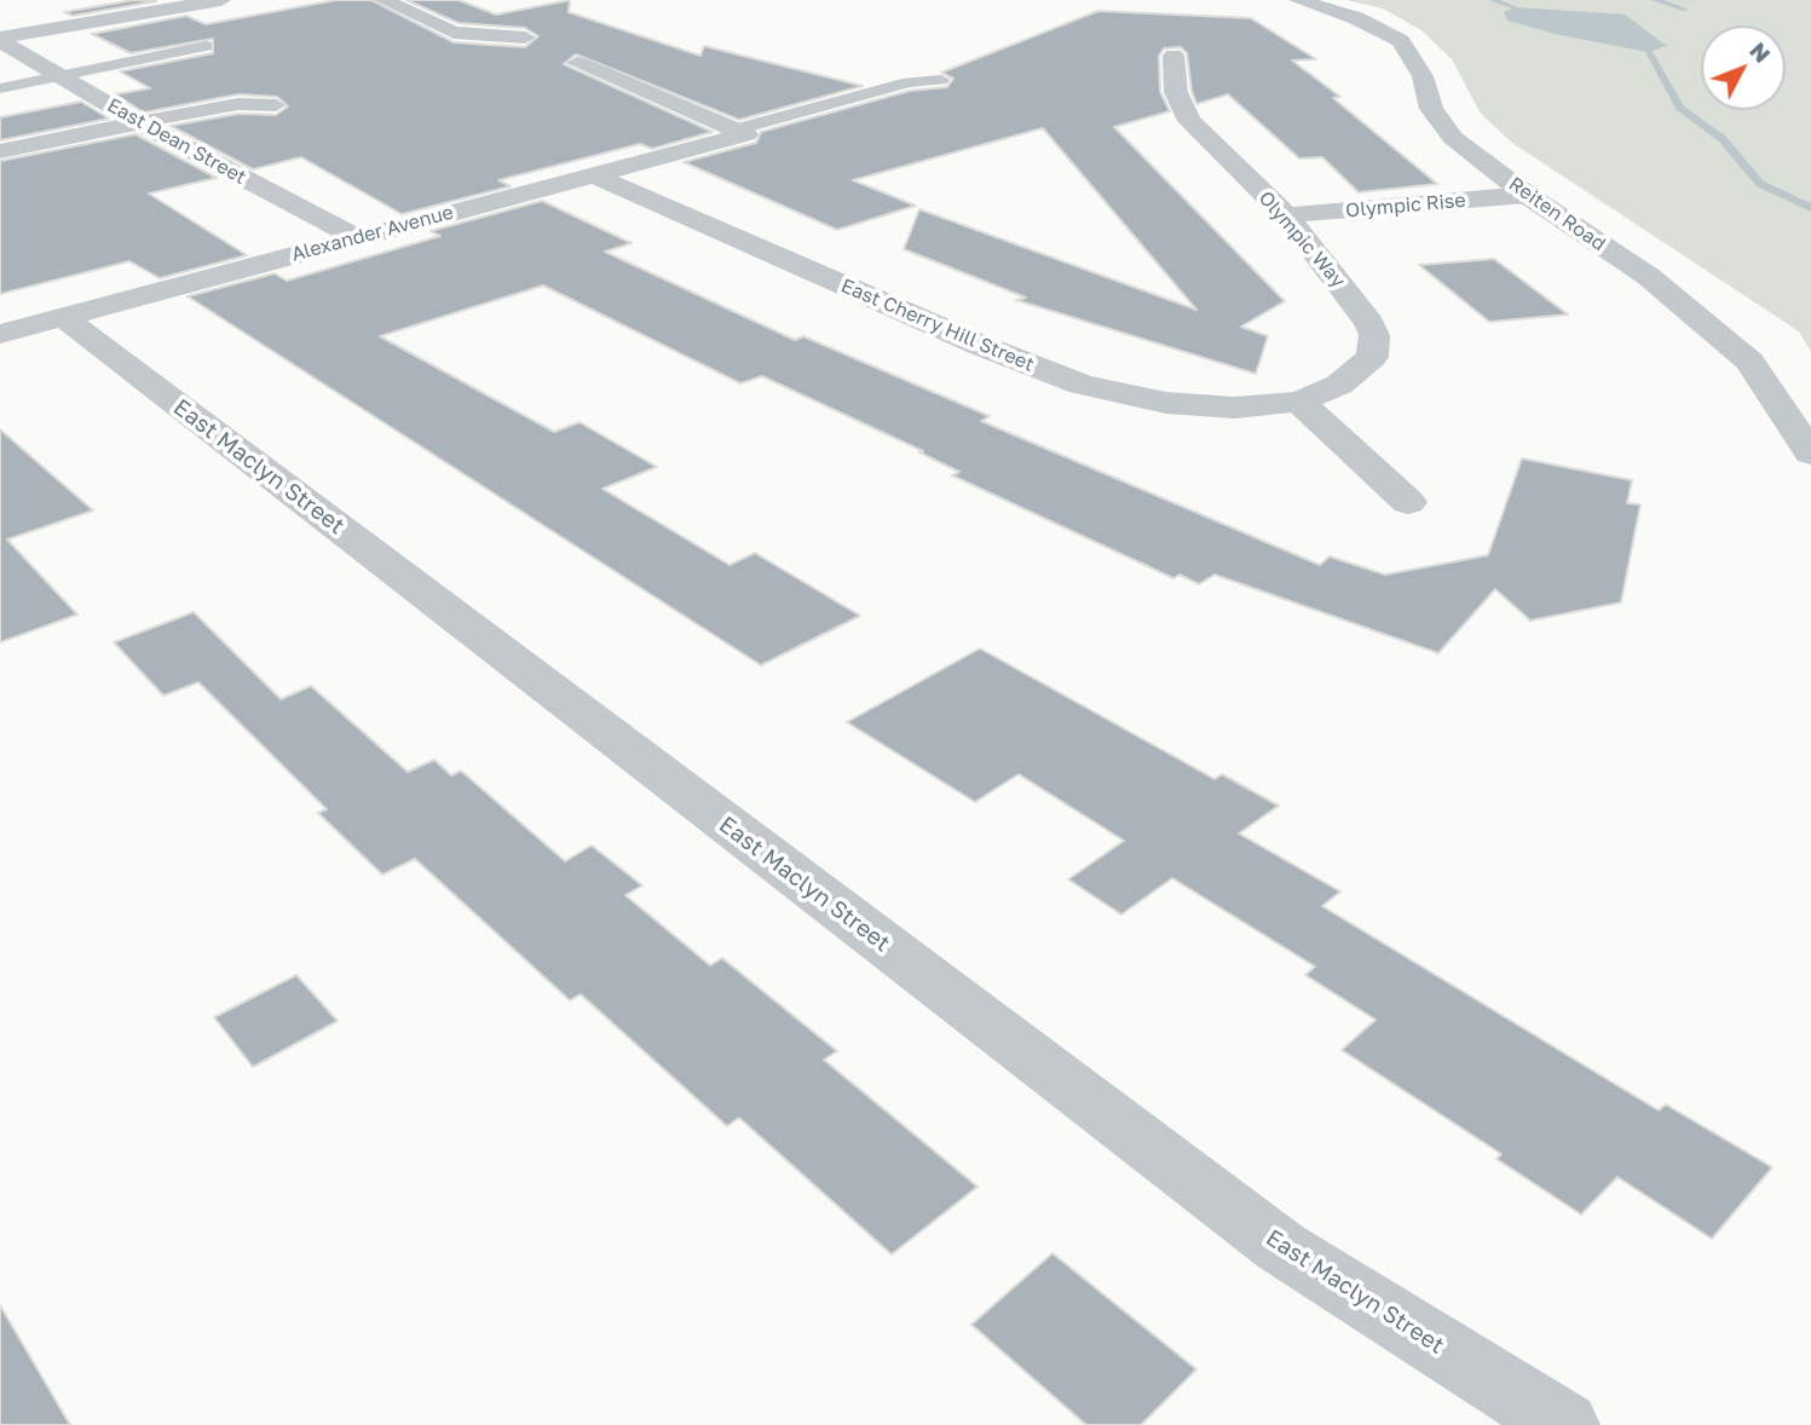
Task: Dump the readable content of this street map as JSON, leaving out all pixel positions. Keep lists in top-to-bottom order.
{
  "streets": {
    "street": [
      "East Dean Street",
      "Olympic Rise",
      "Reiten Road",
      "Alexander Avenue",
      "Olympic Way",
      "East Cherry Hill Street",
      "East Maclyn Street"
    ]
  },
  "crossings": [
    ["East Dean Street", "Alexander Avenue"],
    ["Olympic Rise", "Reiten Road"],
    ["Olympic Rise", "Olympic Way"],
    ["Alexander Avenue", "East Cherry Hill Street"],
    ["Alexander Avenue", "East Maclyn Street"],
    ["Olympic Way", "East Cherry Hill Street"]
  ],
  "north": "top right"
}
